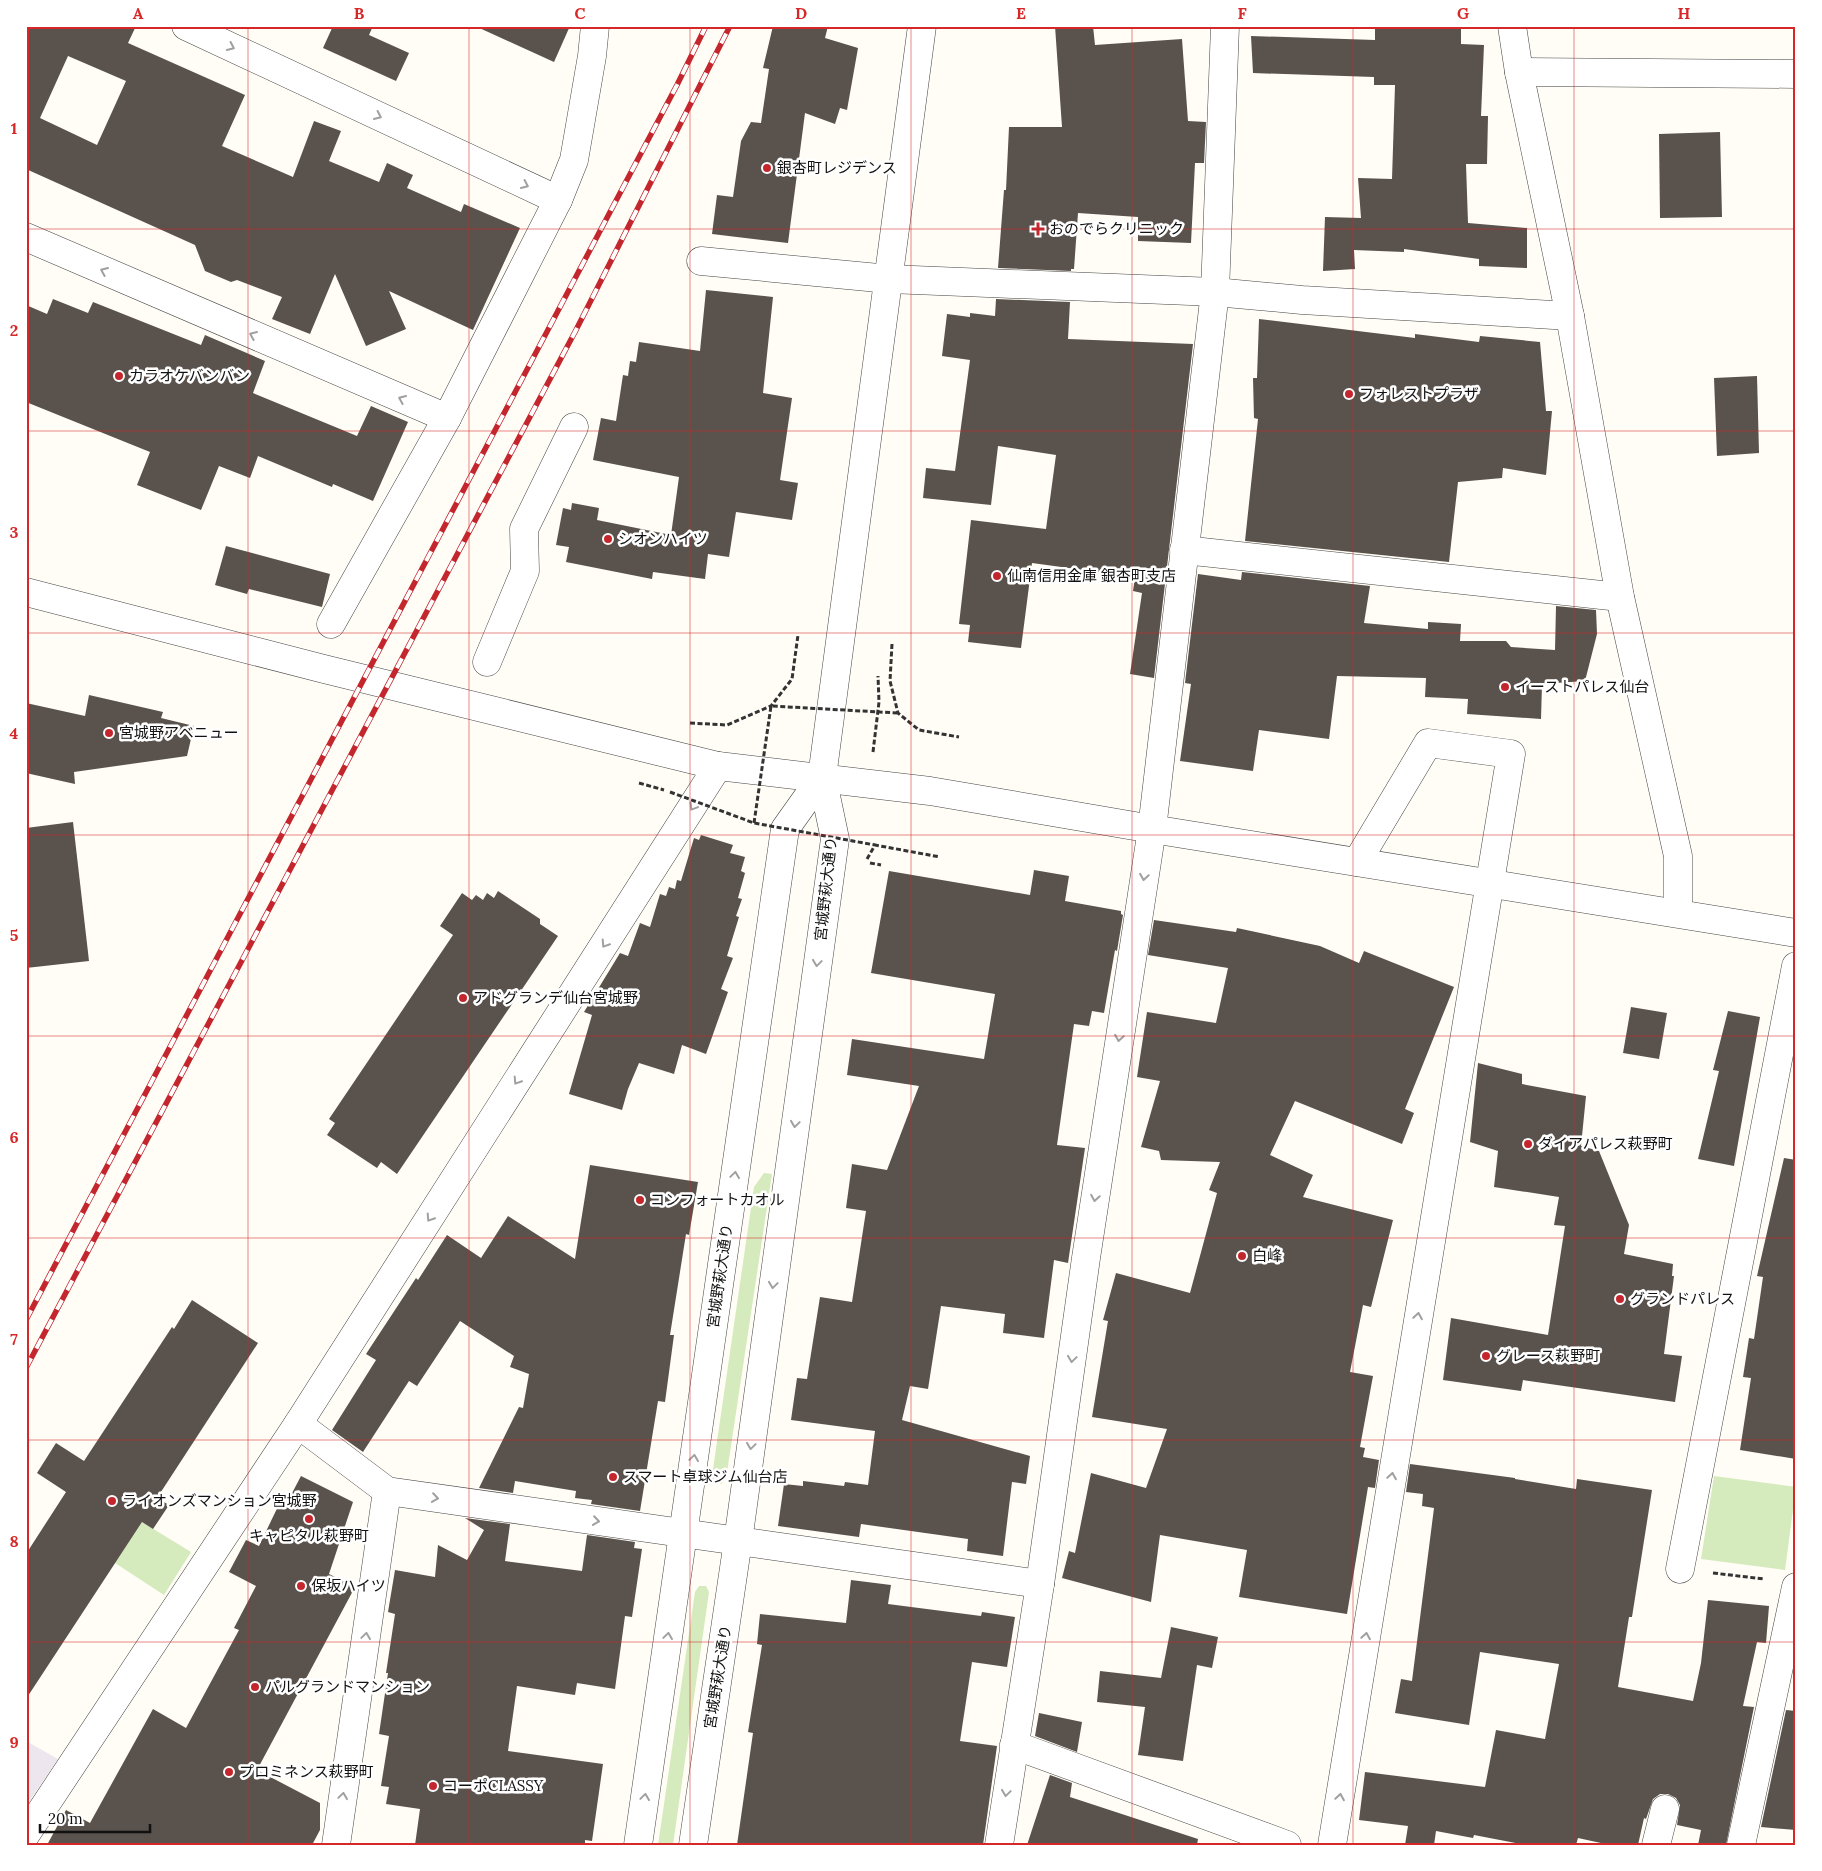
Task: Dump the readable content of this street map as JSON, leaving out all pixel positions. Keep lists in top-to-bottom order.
{
  "streets": {
    "street": ["宮城野萩大通り"]
  },
  "places": {
    "other": [
      "銀杏町レジデンス",
      "カラオケバンバン",
      "フォレストプラザ",
      "シオンハイツ",
      "仙南信用金庫 銀杏町支店",
      "イーストパレス仙台",
      "宮城野アベニュー",
      "アドグランデ仙台宮城野",
      "ダイアパレス萩野町",
      "コンフォートカオル",
      "白峰",
      "グランドパレス",
      "グレース萩野町",
      "スマート卓球ジム仙台店",
      "ライオンズマンション宮城野",
      "キャピタル萩野町",
      "保坂ハイツ",
      "パルグランドマンション",
      "プロミネンス萩野町",
      "コーポCLASSY"
    ],
    "health": ["おのでらクリニック"]
  },
  "scale_bar": "20 m",
  "grid": {
    "columns": [
      "A",
      "B",
      "C",
      "D",
      "E",
      "F",
      "G",
      "H"
    ],
    "rows": [
      "1",
      "2",
      "3",
      "4",
      "5",
      "6",
      "7",
      "8",
      "9"
    ]
  }
}
